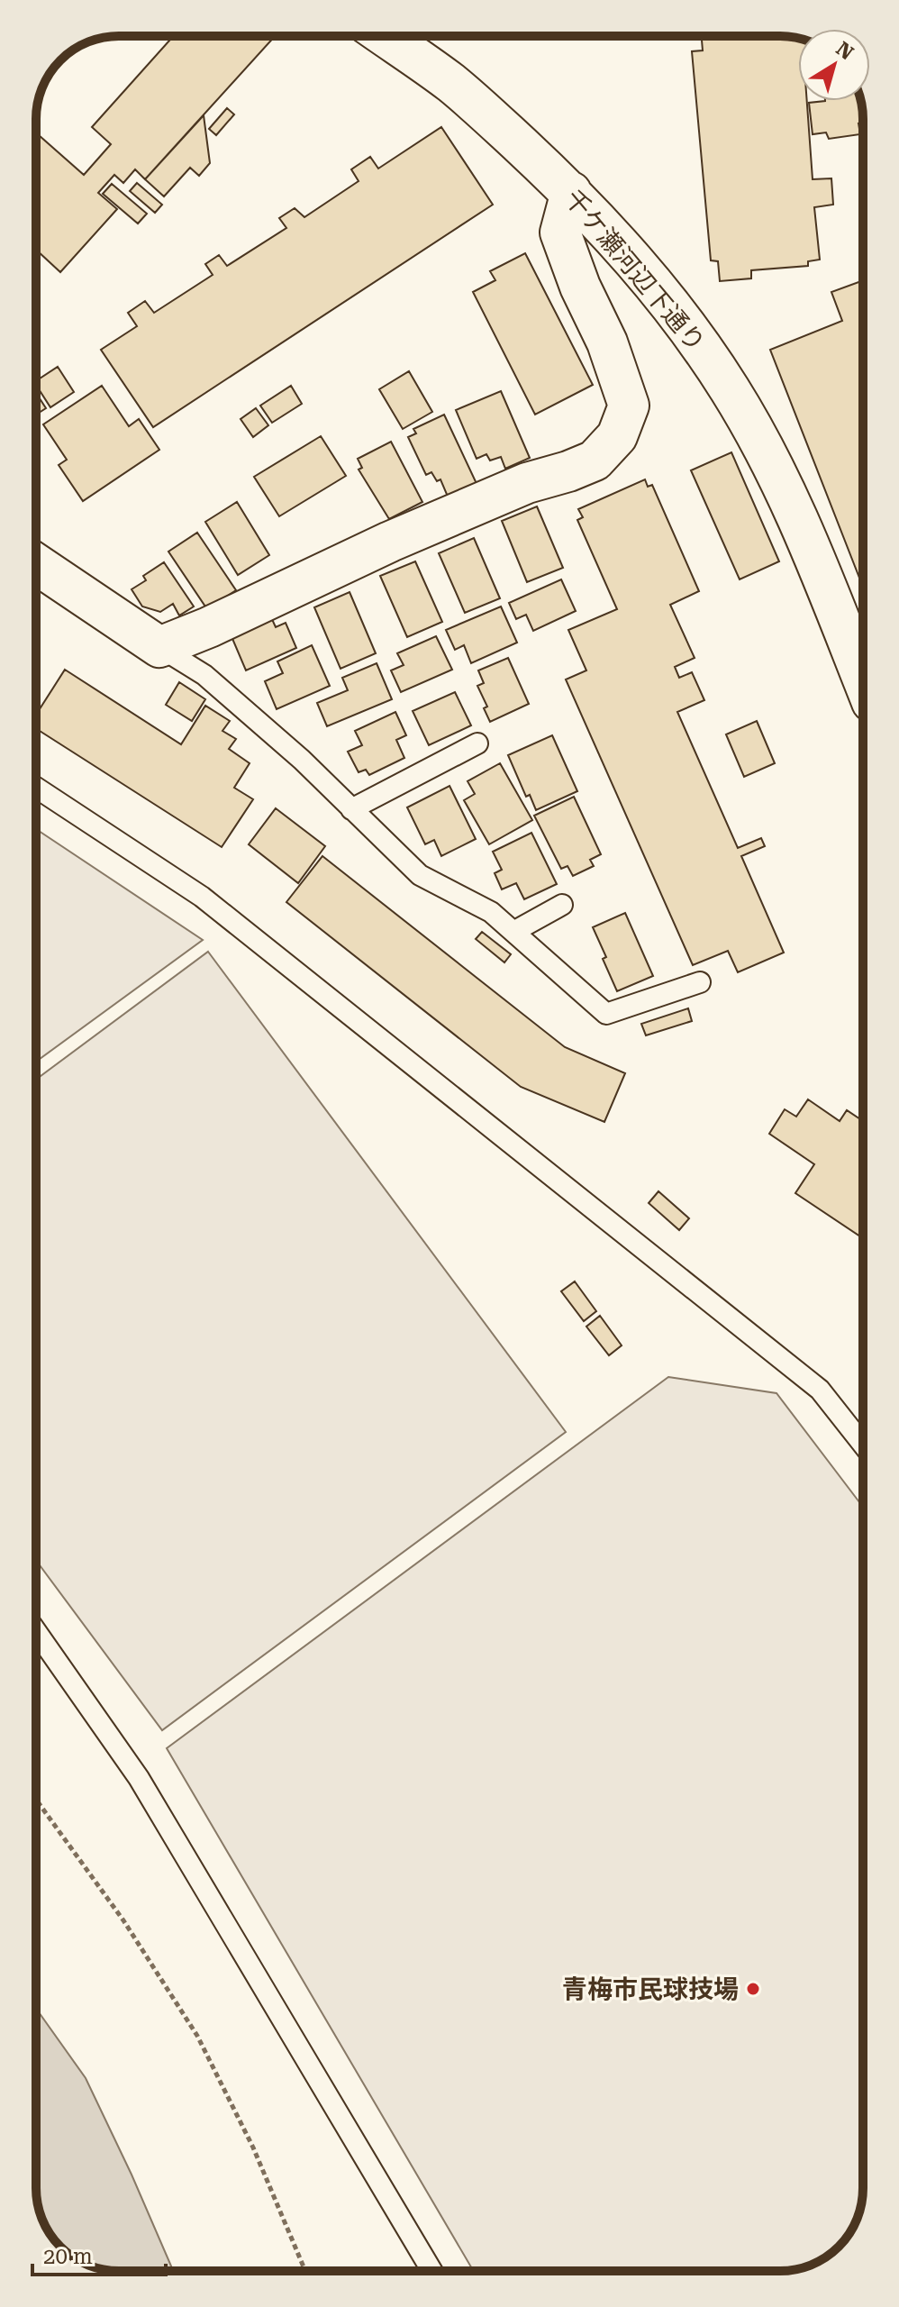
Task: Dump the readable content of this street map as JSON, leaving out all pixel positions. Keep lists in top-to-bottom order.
{
  "streets": {
    "street": ["千ケ瀬河辺下通り"]
  },
  "places": ["青梅市民球技場"],
  "scale_bar": "20 m",
  "north": "top right"
}
